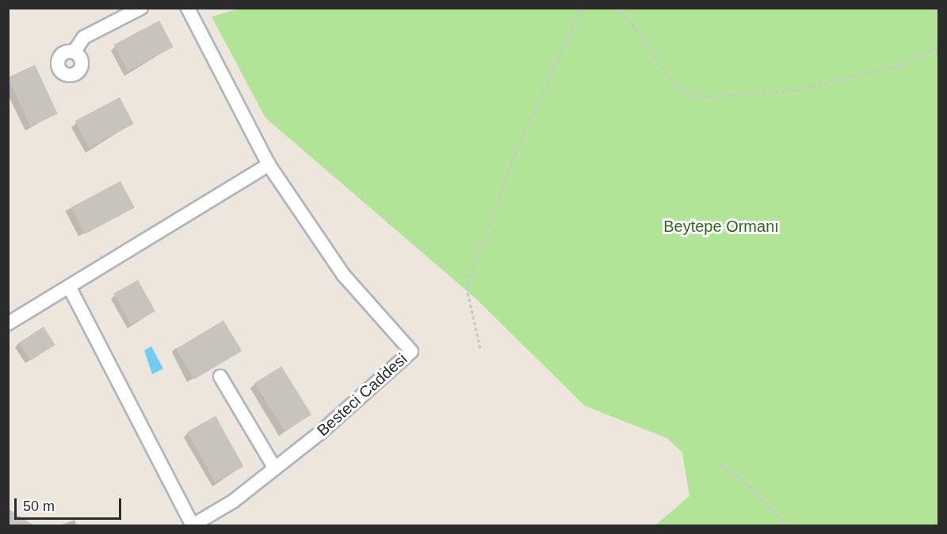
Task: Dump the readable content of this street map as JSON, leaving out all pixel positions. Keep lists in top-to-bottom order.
{
  "streets": {
    "street": ["Besteci Caddesi"]
  },
  "parks": ["Beytepe Ormanı"],
  "scale_bar": "50 m"
}
